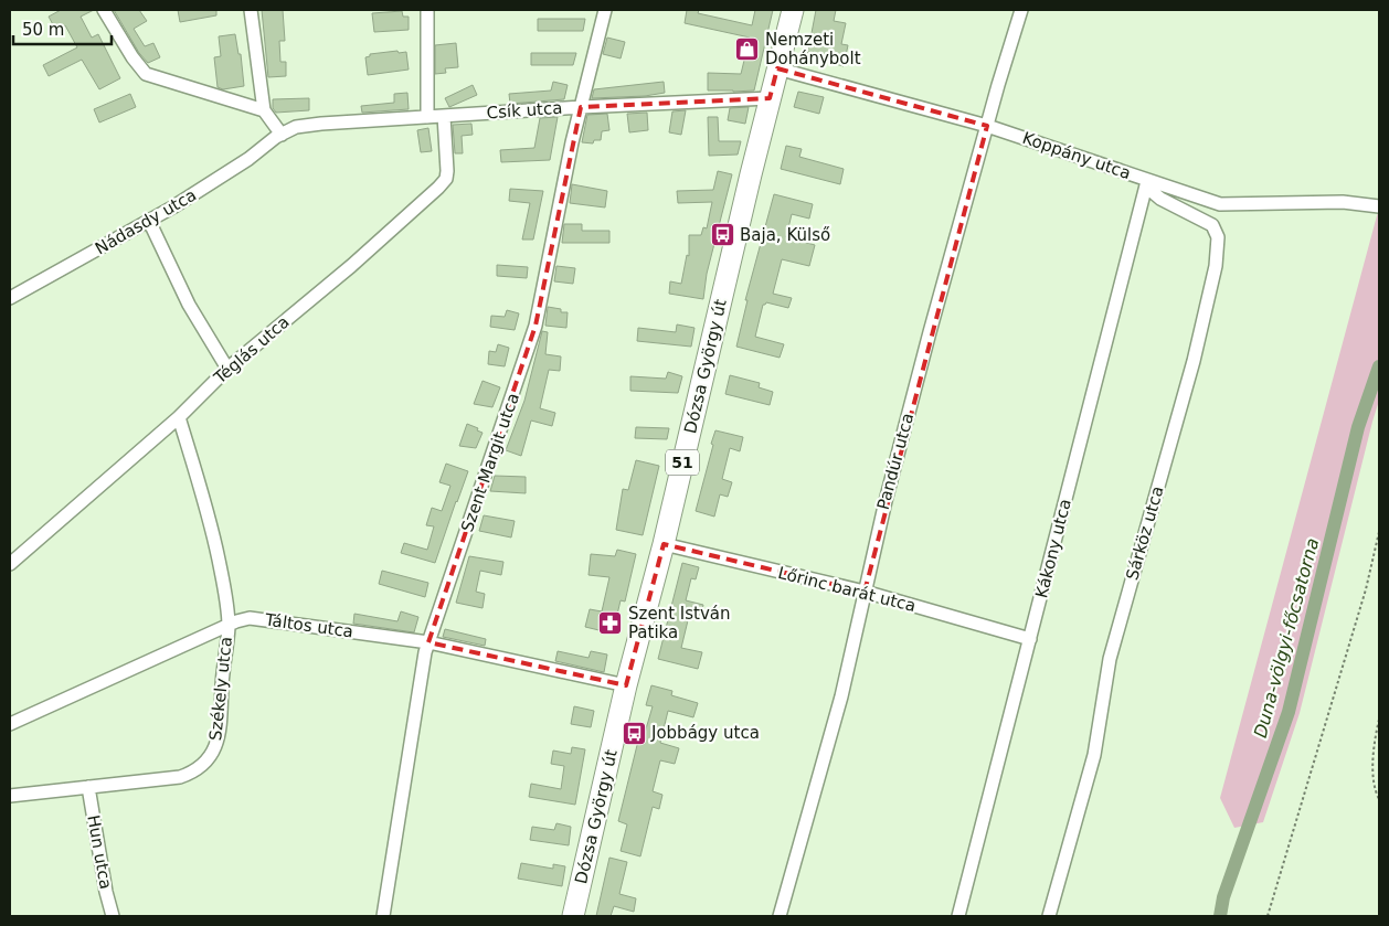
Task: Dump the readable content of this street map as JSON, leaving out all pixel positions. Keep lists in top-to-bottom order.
{
  "streets": {
    "main road": ["Dózsa György út", "51"],
    "street": [
      "Csík utca",
      "Koppány utca",
      "Nádasdy utca",
      "Téglás utca",
      "Pandúr utca",
      "Szent Margit utca",
      "Sárköz utca",
      "Kákony utca",
      "Lőrinc barát utca",
      "Táltos utca",
      "Székely utca",
      "Hun utca"
    ]
  },
  "crossings": [
    ["Csík utca", "Nádasdy utca"],
    ["Csík utca", "Téglás utca"],
    ["Csík utca", "Dózsa György út"],
    ["Csík utca", "Szent Margit utca"],
    ["Koppány utca", "Dózsa György út"],
    ["Koppány utca", "Pandúr utca"],
    ["Koppány utca", "Sárköz utca"],
    ["Koppány utca", "Kákony utca"],
    ["Téglás utca", "Székely utca"],
    ["Dózsa György út", "Lőrinc barát utca"],
    ["Dózsa György út", "Táltos utca"],
    ["Pandúr utca", "Lőrinc barát utca"],
    ["Szent Margit utca", "Táltos utca"],
    ["Sárköz utca", "Kákony utca"],
    ["Kákony utca", "Lőrinc barát utca"],
    ["Táltos utca", "Székely utca"],
    ["Székely utca", "Hun utca"]
  ],
  "water": ["Duna-völgyi-főcsatorna"],
  "places": {
    "shop": ["Nemzeti Dohánybolt"],
    "bus stop": ["Baja, Külső", "Jobbágy utca"],
    "pharmacy": ["Szent István Patika"]
  },
  "scale_bar": "50 m"
}
